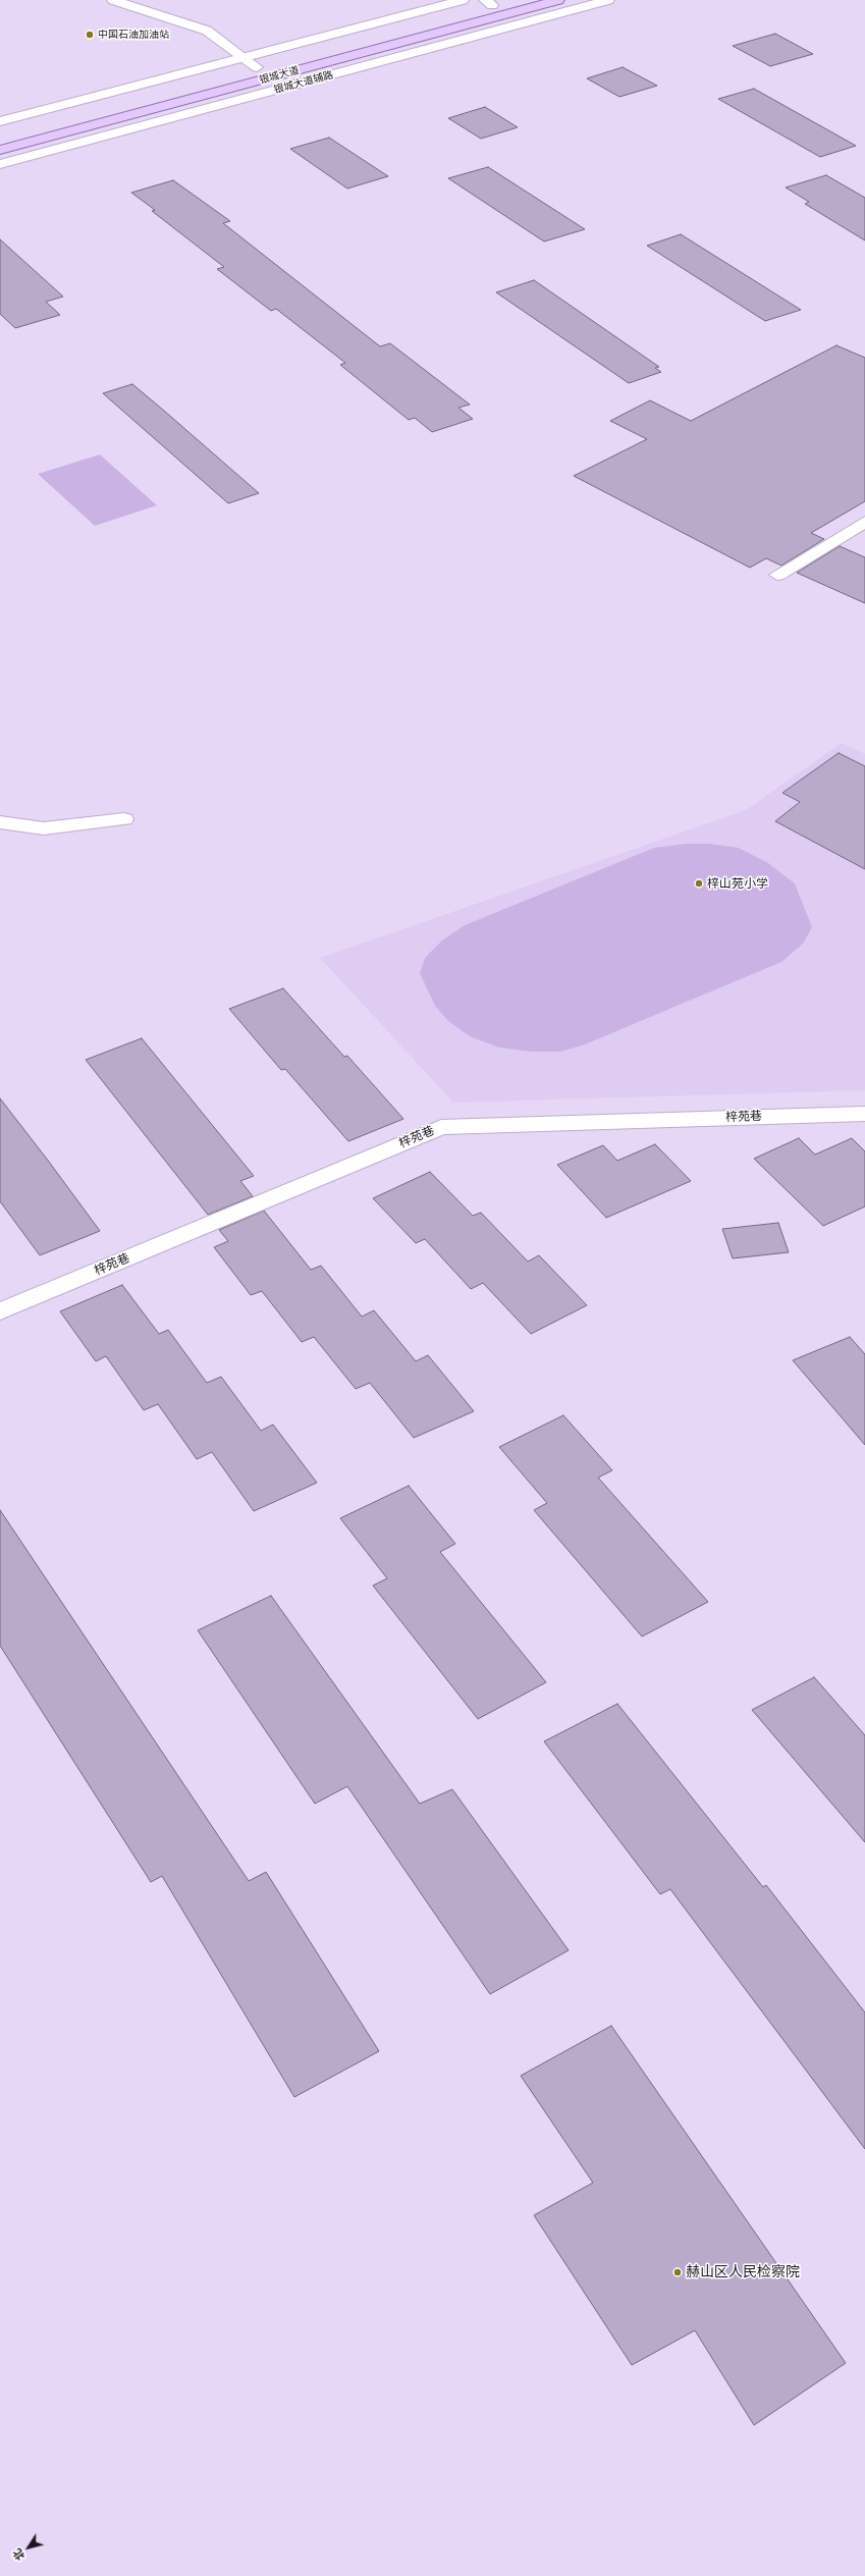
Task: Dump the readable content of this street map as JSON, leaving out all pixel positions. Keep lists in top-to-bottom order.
{
  "streets": {
    "main road": ["银城大道"],
    "street": ["银城大道辅路", "梓苑巷"]
  },
  "places": ["中国石油加油站", "梓山苑小学", "赫山区人民检察院"],
  "north": "bottom left"
}
